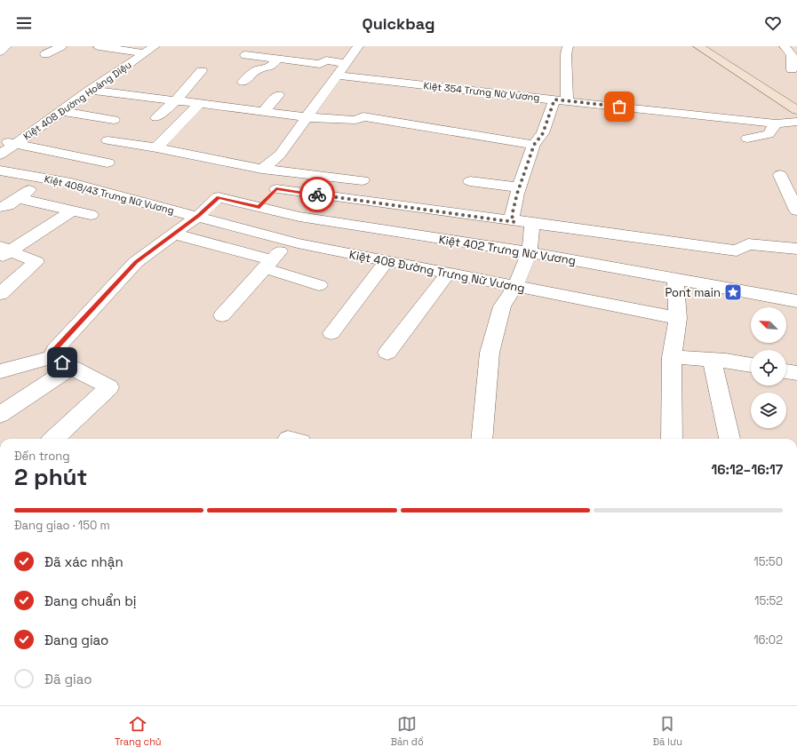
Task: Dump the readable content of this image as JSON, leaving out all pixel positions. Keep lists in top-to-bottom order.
{
  "streets": {
    "street": [
      "Kiệt 354 Trưng Nữ Vương",
      "Kiệt 408 Đường Hoàng Diệu",
      "Kiệt 408/43 Trưng Nữ Vương",
      "Kiệt 402 Trưng Nữ Vương",
      "Kiệt 408 Đường Trưng Nữ Vương"
    ]
  },
  "crossings": [
    ["Kiệt 408/43 Trưng Nữ Vương", "Kiệt 402 Trưng Nữ Vương"],
    ["Kiệt 408/43 Trưng Nữ Vương", "Kiệt 408 Đường Trưng Nữ Vương"],
    ["Kiệt 402 Trưng Nữ Vương", "Kiệt 408 Đường Trưng Nữ Vương"]
  ],
  "places": {
    "place": ["Pont main"]
  },
  "north": "top left",
  "page": {
    "header": "Quickbag",
    "heading": ["2 phút", "Đến trong", "16:12–16:17"],
    "bar": "Đang giao · 150 m",
    "list": [
      ["Đã xác nhận", "15:50"],
      ["Đang chuẩn bị", "15:52"],
      ["Đang giao", "16:02"],
      "Đã giao"
    ],
    "tabs": ["Trang chủ", "Bản đồ", "Đã lưu"]
  }
}
